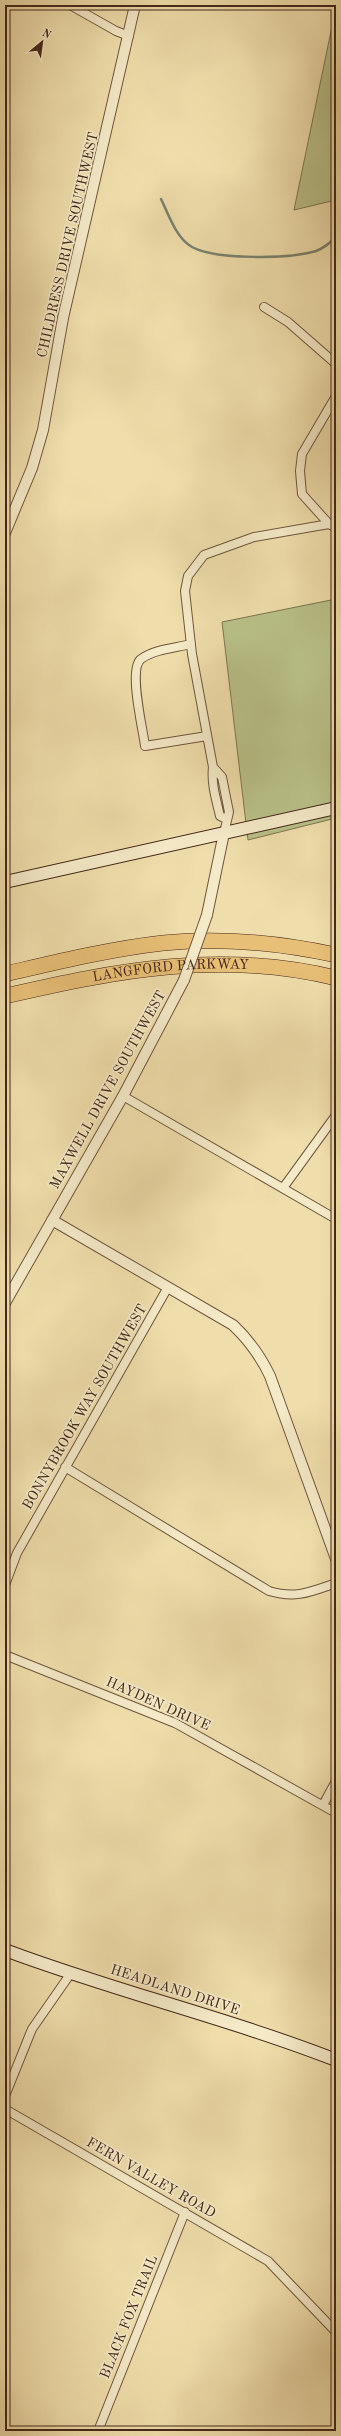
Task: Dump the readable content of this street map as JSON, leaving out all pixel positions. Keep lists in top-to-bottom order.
{
  "streets": {
    "highway": ["LANGFORD PARKWAY"],
    "main road": ["HEADLAND DRIVE"],
    "street": [
      "CHILDRESS DRIVE SOUTHWEST",
      "MAXWELL DRIVE SOUTHWEST",
      "BONNYBROOK WAY SOUTHWEST",
      "HAYDEN DRIVE",
      "FERN VALLEY ROAD",
      "BLACK FOX TRAIL"
    ]
  },
  "crossings": [
    ["FERN VALLEY ROAD", "BLACK FOX TRAIL"]
  ],
  "north": "top right"
}
